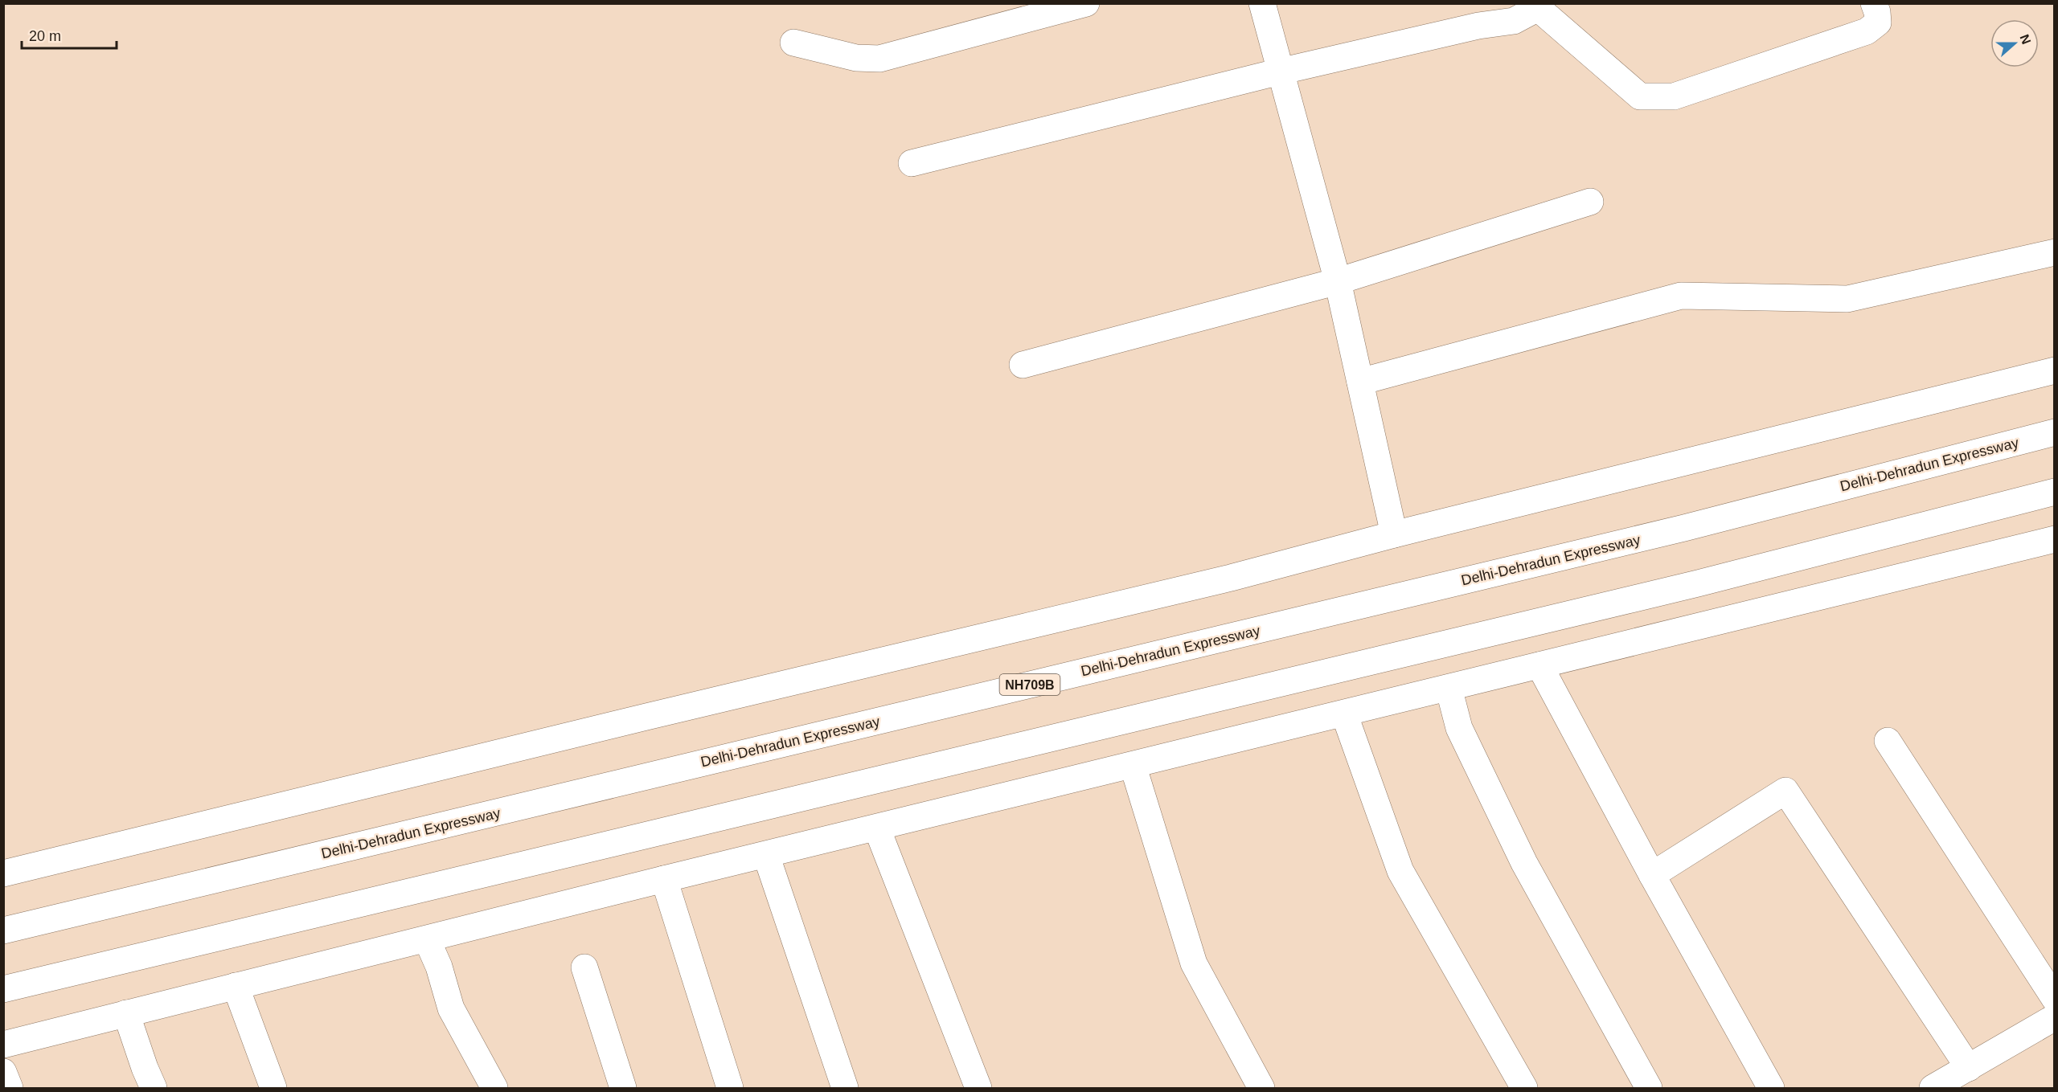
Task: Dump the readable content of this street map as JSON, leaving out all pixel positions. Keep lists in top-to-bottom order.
{
  "streets": {
    "main road": ["Delhi-Dehradun Expressway", "NH709B"]
  },
  "scale_bar": "20 m",
  "north": "right"
}
